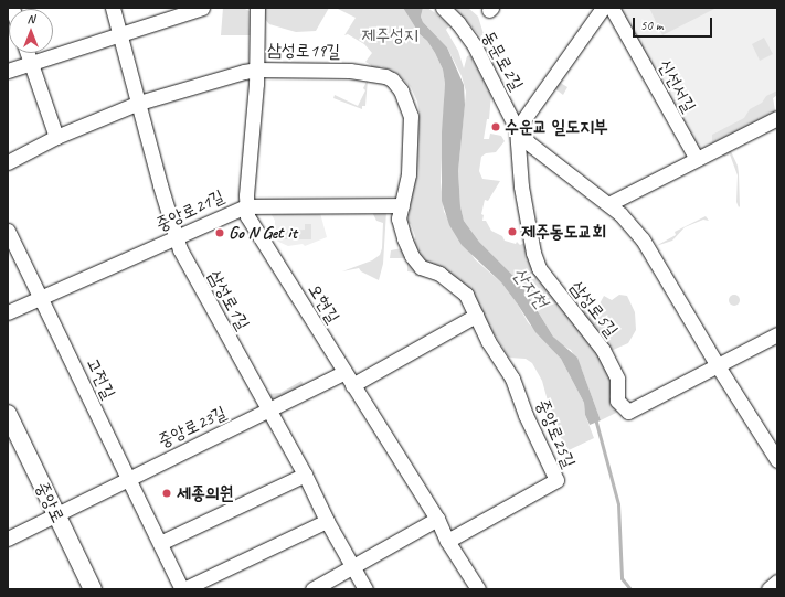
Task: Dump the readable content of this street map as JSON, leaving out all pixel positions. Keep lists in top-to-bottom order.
{
  "streets": {
    "main road": ["중앙로"],
    "street": [
      "삼성로19길",
      "동문로2길",
      "신선서길",
      "중앙로21길",
      "삼성로1길",
      "오현길",
      "삼성로5길",
      "고전길",
      "중앙로23길",
      "중앙로25길"
    ]
  },
  "crossings": [
    ["삼성로19길", "중앙로21길"],
    ["삼성로19길", "삼성로1길"],
    ["삼성로19길", "오현길"],
    ["삼성로19길", "중앙로25길"],
    ["동문로2길", "삼성로5길"],
    ["중앙로21길", "삼성로1길"],
    ["중앙로21길", "오현길"],
    ["중앙로21길", "고전길"],
    ["삼성로1길", "고전길"],
    ["삼성로1길", "중앙로23길"],
    ["오현길", "중앙로23길"],
    ["오현길", "중앙로25길"],
    ["고전길", "중앙로23길"],
    ["중앙로23길", "중앙로"]
  ],
  "water": ["산지천"],
  "parks": ["제주성지"],
  "places": [
    "수운교 일도지부",
    "제주동도교회",
    "Go N Get it",
    "세종의원"
  ],
  "scale_bar": "50 m",
  "north": "top"
}
